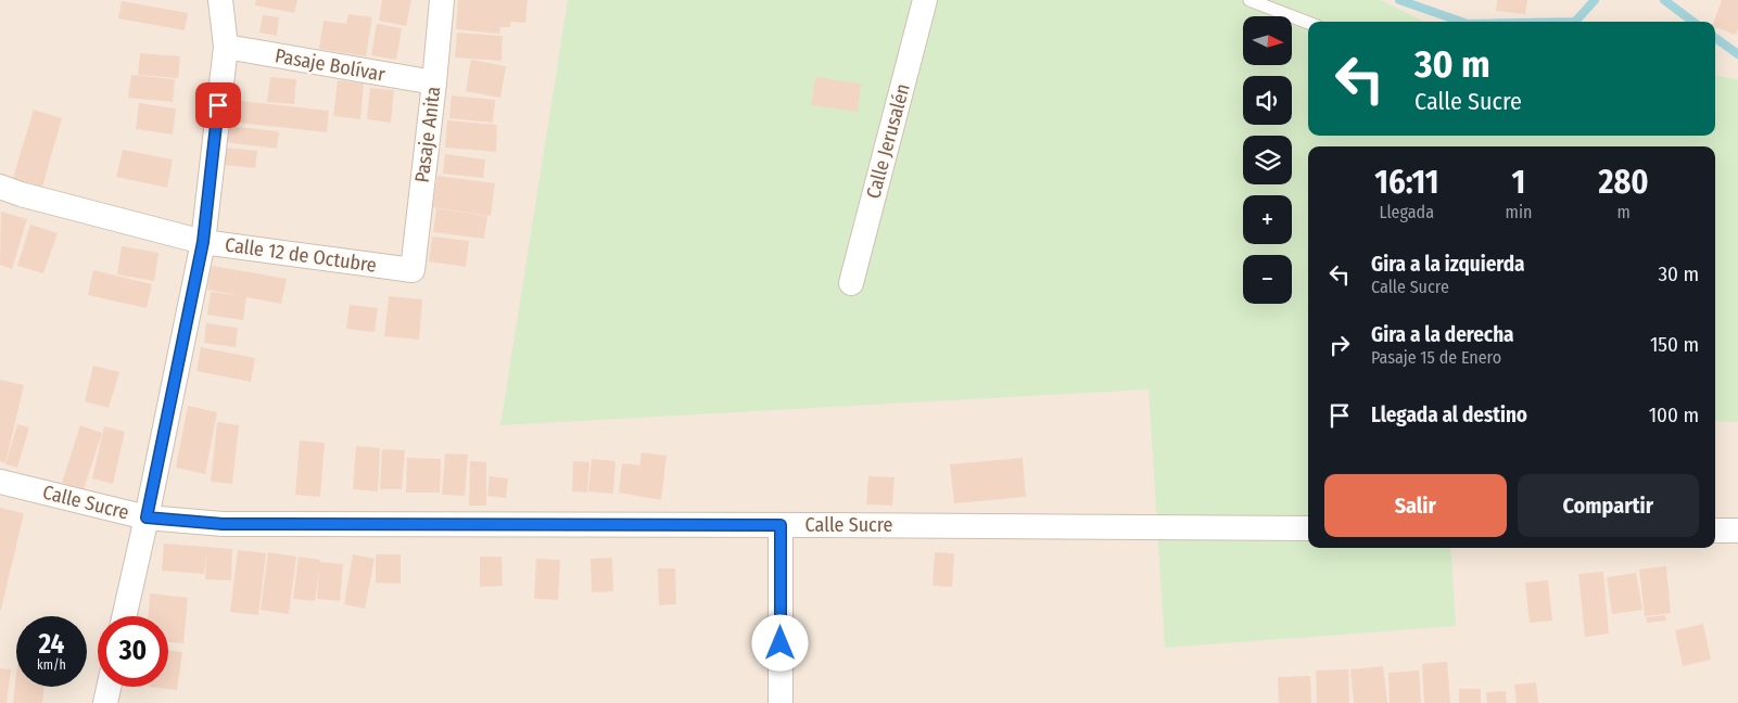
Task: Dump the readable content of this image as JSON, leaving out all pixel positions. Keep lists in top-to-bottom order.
{
  "streets": {
    "street": [
      "Pasaje Bolívar",
      "Pasaje Anita",
      "Calle Jerusalén",
      "Calle 12 de Octubre",
      "Calle Sucre"
    ]
  },
  "crossings": [
    ["Pasaje Bolívar", "Pasaje Anita"],
    ["Pasaje Anita", "Calle 12 de Octubre"]
  ],
  "north": "right",
  "page": {
    "map_buttons": ["+", "−"],
    "turn": ["30 m", "Calle Sucre"],
    "eta": [
      "16:11",
      "Llegada",
      "1",
      "min",
      "280",
      "m"
    ],
    "list": [
      {
        "name": "Gira a la izquierda",
        "note": "Calle Sucre",
        "value": "30 m"
      },
      {
        "name": "Gira a la derecha",
        "note": "Pasaje 15 de Enero",
        "value": "150 m"
      },
      {
        "name": "Llegada al destino",
        "value": "100 m"
      }
    ],
    "buttons": ["Salir", "Compartir"],
    "speed": "24 km/h",
    "limit": "30"
  }
}
